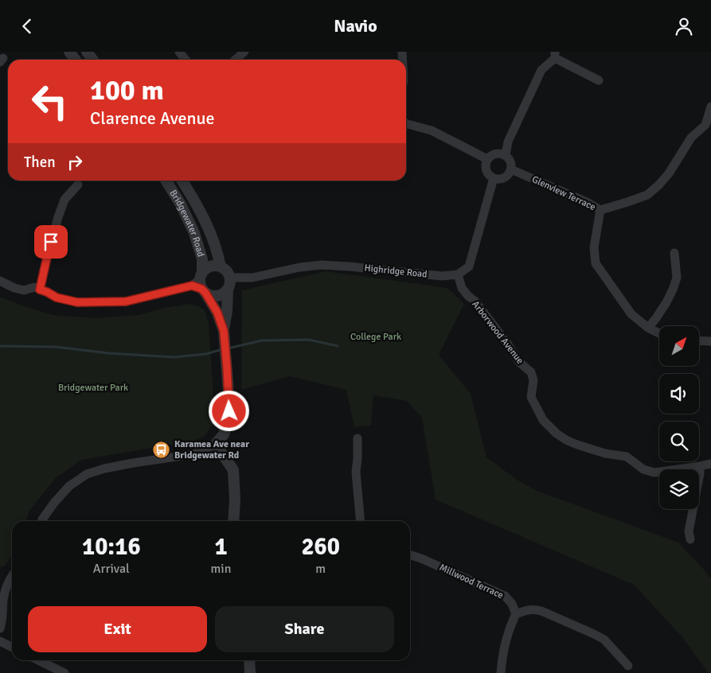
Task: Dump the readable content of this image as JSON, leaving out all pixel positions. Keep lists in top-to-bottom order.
{
  "streets": {
    "street": [
      "Glenview Terrace",
      "Bridgewater Road",
      "Highridge Road",
      "Arborwood Avenue",
      "Millwood Terrace"
    ]
  },
  "crossings": [
    ["Bridgewater Road", "Highridge Road"],
    ["Highridge Road", "Arborwood Avenue"]
  ],
  "parks": ["College Park", "Bridgewater Park"],
  "places": {
    "bus stop": ["Karamea Ave near Bridgewater Rd"]
  },
  "north": "top right",
  "page": {
    "header": "Navio",
    "turn": ["100 m", "Clarence Avenue"],
    "then": "Then",
    "eta": [
      "10:16",
      "Arrival",
      "1",
      "min",
      "260",
      "m"
    ],
    "buttons": ["Exit", "Share"]
  }
}
